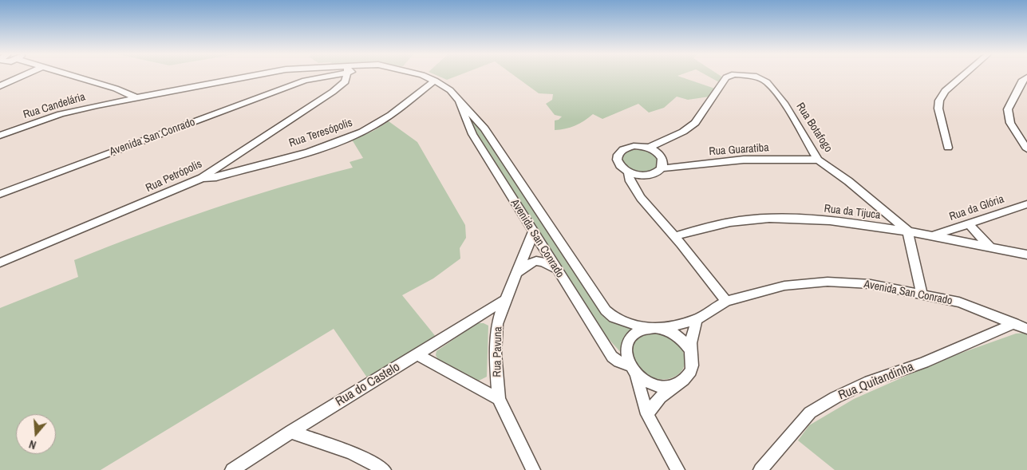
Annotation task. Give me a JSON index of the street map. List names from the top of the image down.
{
  "streets": {
    "street": [
      "Rua Candelária",
      "Rua Botafogo",
      "Rua Teresópolis",
      "Avenida San Conrado",
      "Rua Guaratiba",
      "Rua Petrópolis",
      "Rua da Glória",
      "Rua da Tijuca",
      "Rua Pavuna",
      "Rua Quitandinha",
      "Rua do Castelo"
    ]
  },
  "crossings": [
    ["Rua Botafogo", "Rua Guaratiba"],
    ["Rua Botafogo", "Rua da Tijuca"],
    ["Rua Teresópolis", "Avenida San Conrado"],
    ["Rua Teresópolis", "Rua Petrópolis"],
    ["Avenida San Conrado", "Rua Pavuna"],
    ["Avenida San Conrado", "Rua Quitandinha"],
    ["Rua da Glória", "Rua da Tijuca"],
    ["Rua Pavuna", "Rua do Castelo"]
  ],
  "north": "bottom"
}
